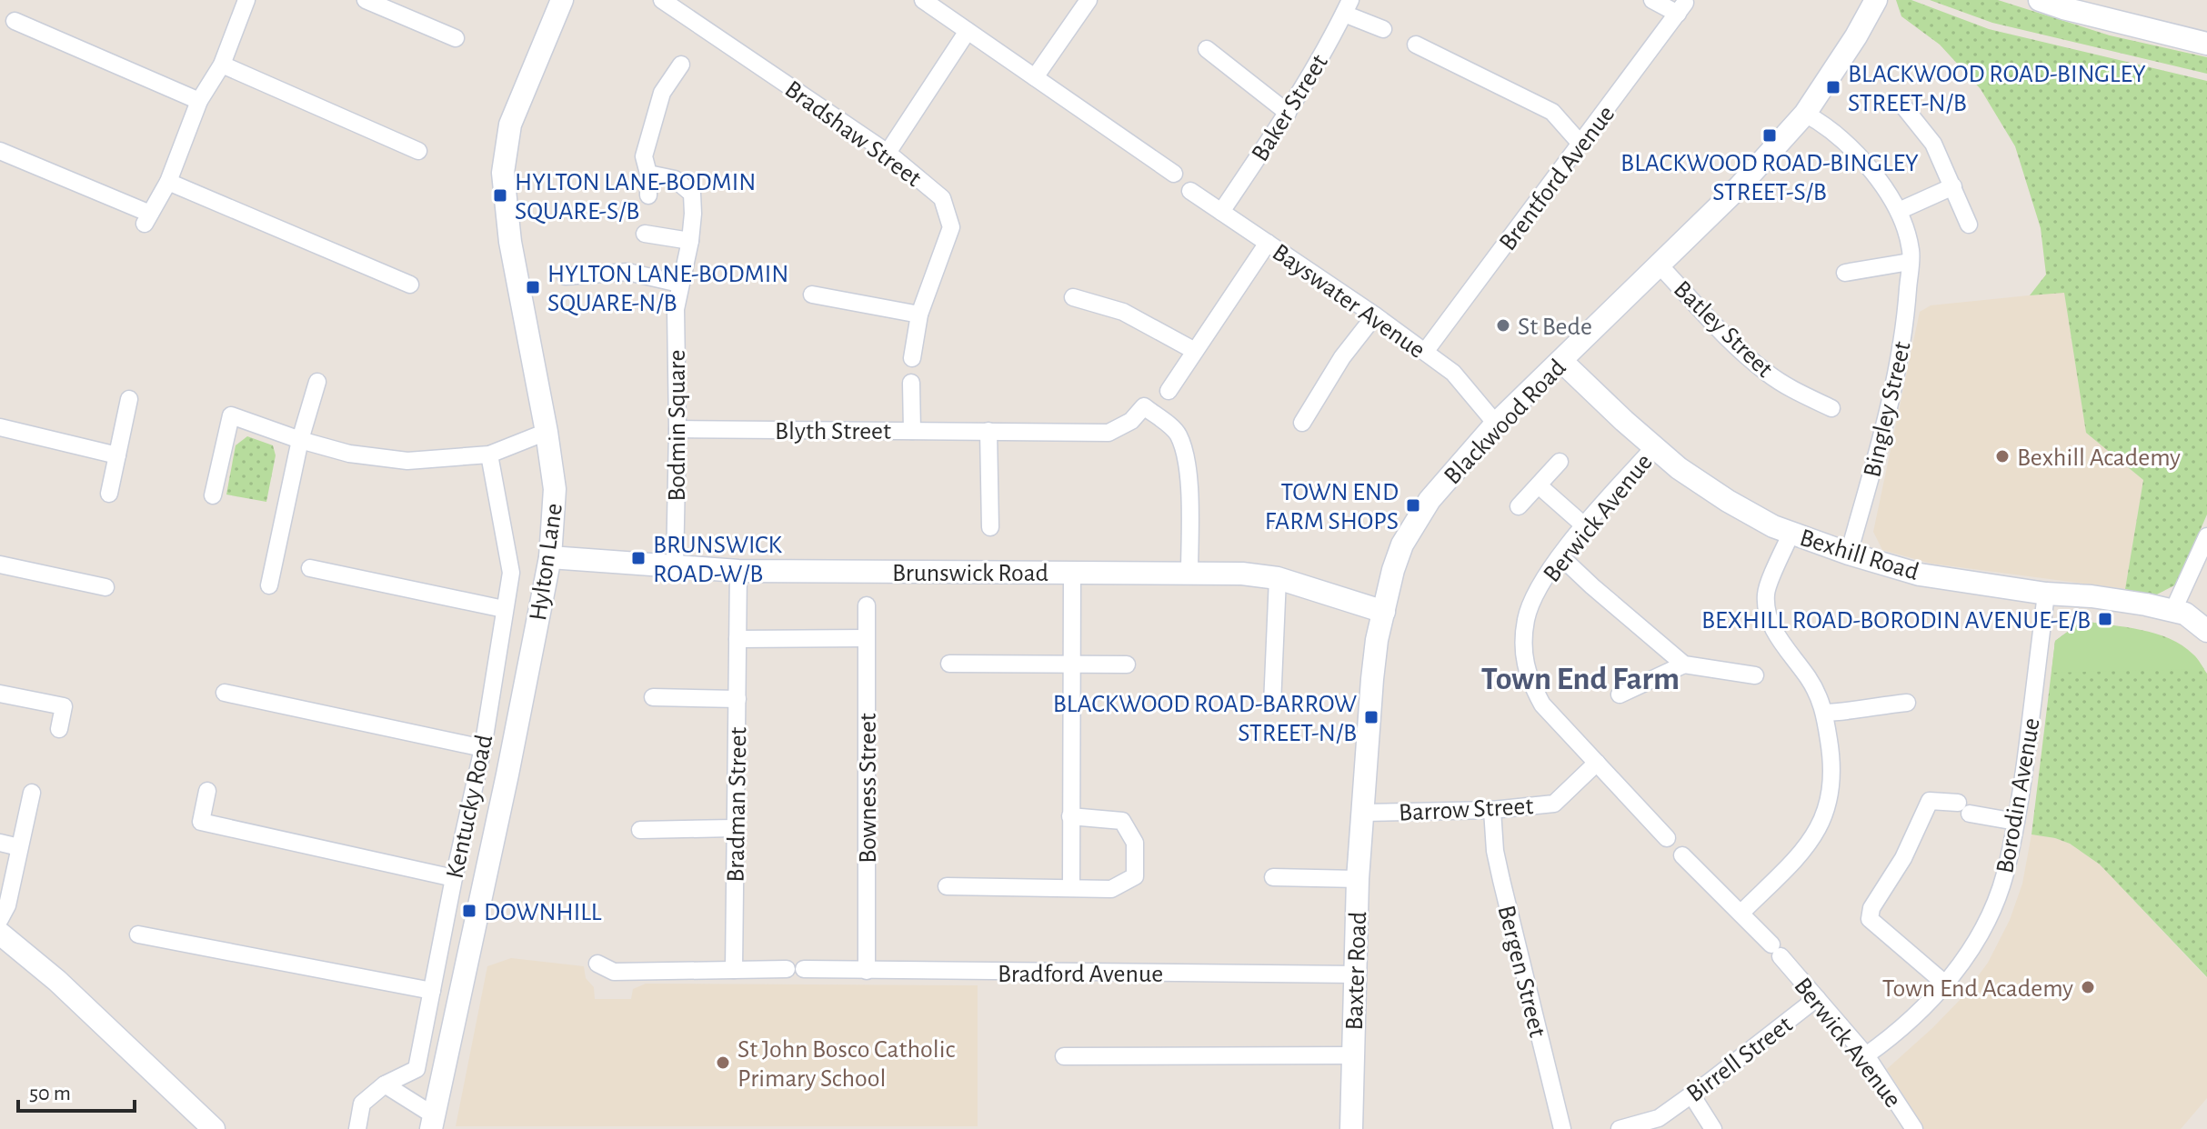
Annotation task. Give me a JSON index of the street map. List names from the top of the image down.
{
  "streets": {
    "street": [
      "Baker Street",
      "Bradshaw Street",
      "Brentford Avenue",
      "Bayswater Avenue",
      "Batley Street",
      "Bingley Street",
      "Blackwood Road",
      "Bodmin Square",
      "Blyth Street",
      "Berwick Avenue",
      "Bexhill Road",
      "Hylton Lane",
      "Brunswick Road",
      "Bowness Street",
      "Borodin Avenue",
      "Bradman Street",
      "Kentucky Road",
      "Barrow Street",
      "Baxter Road",
      "Bergen Street",
      "Bradford Avenue",
      "Birrell Street"
    ]
  },
  "crossings": [
    ["Baker Street", "Bayswater Avenue"],
    ["Brentford Avenue", "Bayswater Avenue"],
    ["Bayswater Avenue", "Blackwood Road"],
    ["Batley Street", "Blackwood Road"],
    ["Bingley Street", "Blackwood Road"],
    ["Bingley Street", "Bexhill Road"],
    ["Blackwood Road", "Bexhill Road"],
    ["Blackwood Road", "Brunswick Road"],
    ["Blackwood Road", "Barrow Street"],
    ["Blackwood Road", "Baxter Road"],
    ["Bodmin Square", "Blyth Street"],
    ["Bodmin Square", "Brunswick Road"],
    ["Blyth Street", "Brunswick Road"],
    ["Berwick Avenue", "Bexhill Road"],
    ["Berwick Avenue", "Borodin Avenue"],
    ["Berwick Avenue", "Barrow Street"],
    ["Berwick Avenue", "Birrell Street"],
    ["Bexhill Road", "Borodin Avenue"],
    ["Hylton Lane", "Brunswick Road"],
    ["Brunswick Road", "Bradman Street"],
    ["Bowness Street", "Bradford Avenue"],
    ["Barrow Street", "Baxter Road"],
    ["Barrow Street", "Bergen Street"],
    ["Baxter Road", "Bradford Avenue"]
  ],
  "districts": ["Town End Farm"],
  "places": {
    "transit": [
      "BLACKWOOD ROAD-BINGLEY STREET-N/B",
      "BLACKWOOD ROAD-BINGLEY STREET-S/B",
      "HYLTON LANE-BODMIN SQUARE-S/B",
      "HYLTON LANE-BODMIN SQUARE-N/B",
      "TOWN END FARM SHOPS",
      "BRUNSWICK ROAD-W/B",
      "BEXHILL ROAD-BORODIN AVENUE-E/B",
      "BLACKWOOD ROAD-BARROW STREET-N/B",
      "DOWNHILL"
    ],
    "other": [
      "St Bede",
      "Bexhill Academy",
      "Town End Academy",
      "St John Bosco Catholic Primary School"
    ]
  },
  "scale_bar": "50 m"
}
